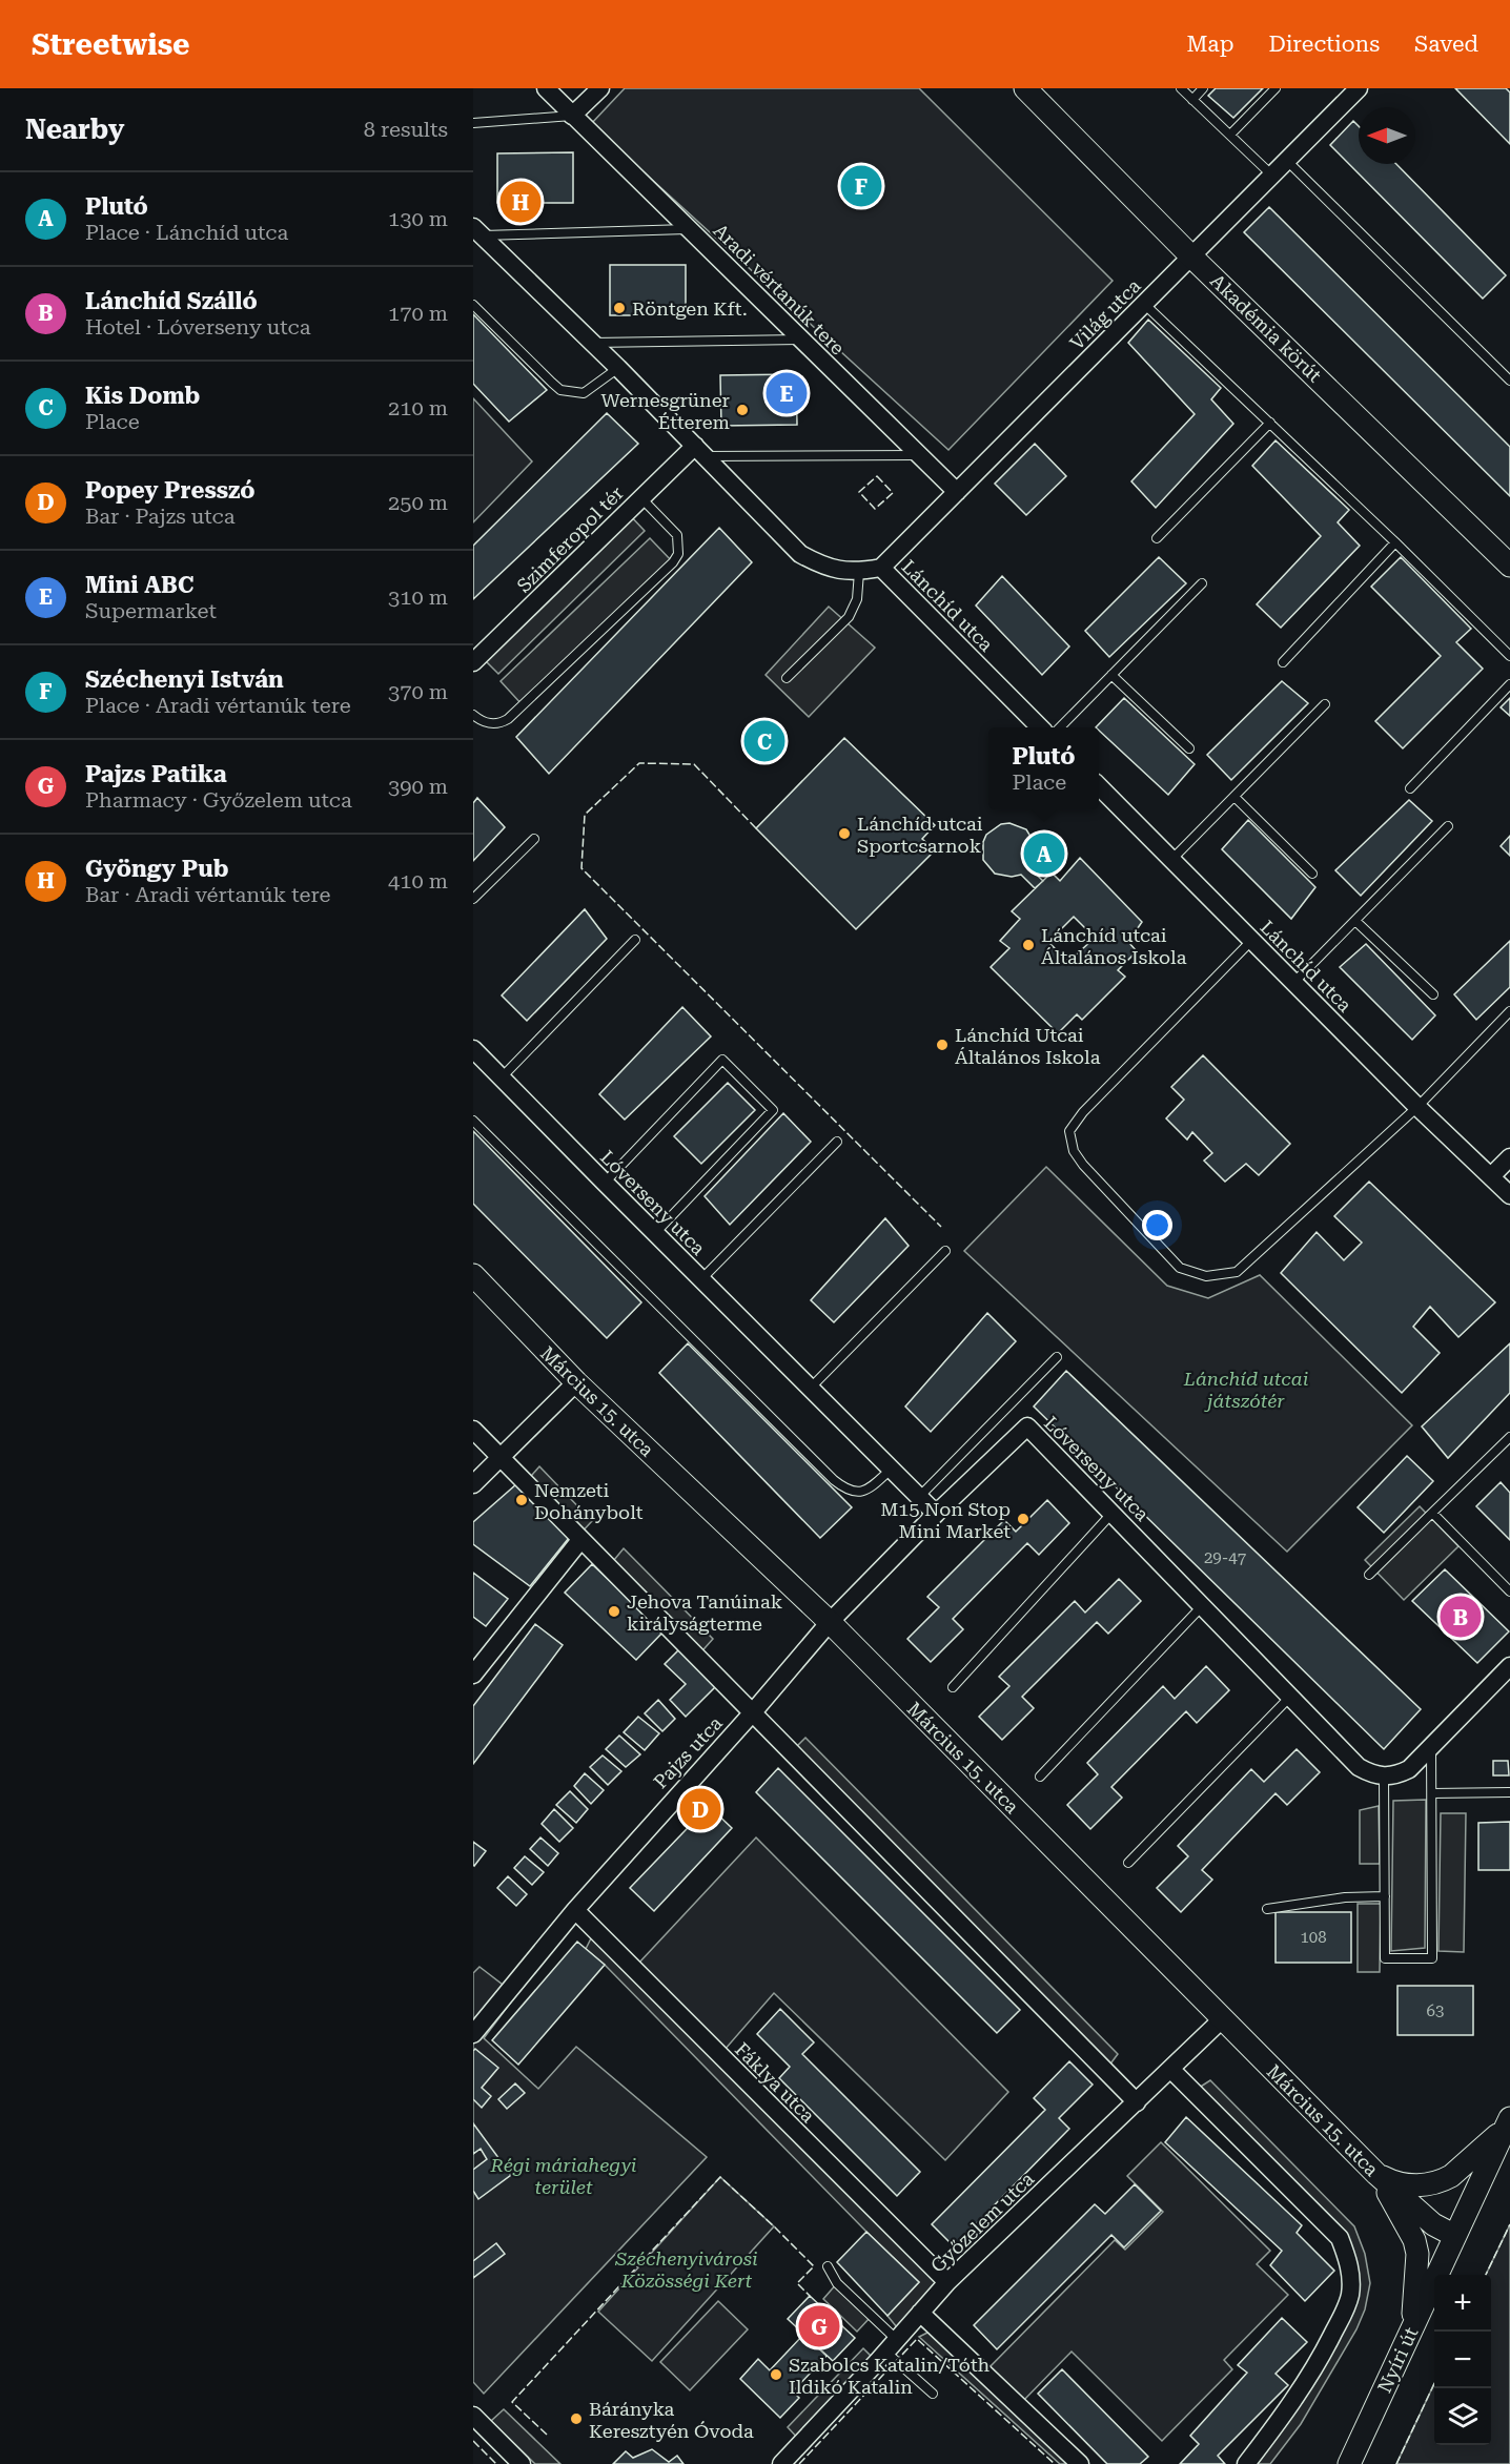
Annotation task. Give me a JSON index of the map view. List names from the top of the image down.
{
  "streets": {
    "street": [
      "Aradi vértanúk tere",
      "Világ utca",
      "Akadémia körút",
      "Szimferopol tér",
      "Lánchíd utca",
      "Lóverseny utca",
      "Március 15. utca",
      "Pajzs utca",
      "Fáklya utca",
      "Győzelem utca",
      "Nyíri út"
    ]
  },
  "crossings": [
    ["Aradi vértanúk tere", "Világ utca"],
    ["Világ utca", "Akadémia körút"],
    ["Világ utca", "Lánchíd utca"],
    ["Szimferopol tér", "Lánchíd utca"],
    ["Lóverseny utca", "Pajzs utca"],
    ["Március 15. utca", "Pajzs utca"],
    ["Március 15. utca", "Győzelem utca"],
    ["Március 15. utca", "Nyíri út"],
    ["Pajzs utca", "Fáklya utca"],
    ["Fáklya utca", "Győzelem utca"]
  ],
  "parks": ["Lánchíd utcai játszótér", "Régi máriahegyi terület", "Széchenyivárosi Közösségi Kert"],
  "places": [
    "Röntgen Kft.",
    "Wernesgrüner Étterem",
    "Lánchíd utcai Sportcsarnok",
    "Lánchíd utcai Általános Iskola",
    "Lánchíd Utcai Általános Iskola",
    "Nemzeti Dohánybolt",
    "M15 Non Stop Mini Market",
    "Jehova Tanúinak királyságterme",
    "Szabolcs Katalin/Tóth Ildikó Katalin",
    "Bárányka Keresztyén Óvoda"
  ],
  "house_numbers": ["29-47", "108", "63"],
  "north": "left",
  "page": {
    "header": "Streetwise",
    "nav": ["Map", "Directions", "Saved"],
    "heading": ["Nearby", "8 results"],
    "pins": [
      "F",
      "H",
      "E",
      "C",
      "A",
      "B",
      "D",
      "G"
    ],
    "list": [
      {
        "mark": "A",
        "name": "Plutó",
        "note": "Place · Lánchíd utca",
        "value": "130 m"
      },
      {
        "mark": "B",
        "name": "Lánchíd Szálló",
        "note": "Hotel · Lóverseny utca",
        "value": "170 m"
      },
      {
        "mark": "C",
        "name": "Kis Domb",
        "note": "Place",
        "value": "210 m"
      },
      {
        "mark": "D",
        "name": "Popey Presszó",
        "note": "Bar · Pajzs utca",
        "value": "250 m"
      },
      {
        "mark": "E",
        "name": "Mini ABC",
        "note": "Supermarket",
        "value": "310 m"
      },
      {
        "mark": "F",
        "name": "Széchenyi István",
        "note": "Place · Aradi vértanúk tere",
        "value": "370 m"
      },
      {
        "mark": "G",
        "name": "Pajzs Patika",
        "note": "Pharmacy · Győzelem utca",
        "value": "390 m"
      },
      {
        "mark": "H",
        "name": "Gyöngy Pub",
        "note": "Bar · Aradi vértanúk tere",
        "value": "410 m"
      }
    ],
    "popup": ["Plutó", "Place"],
    "map_buttons": ["+", "−"]
  }
}
